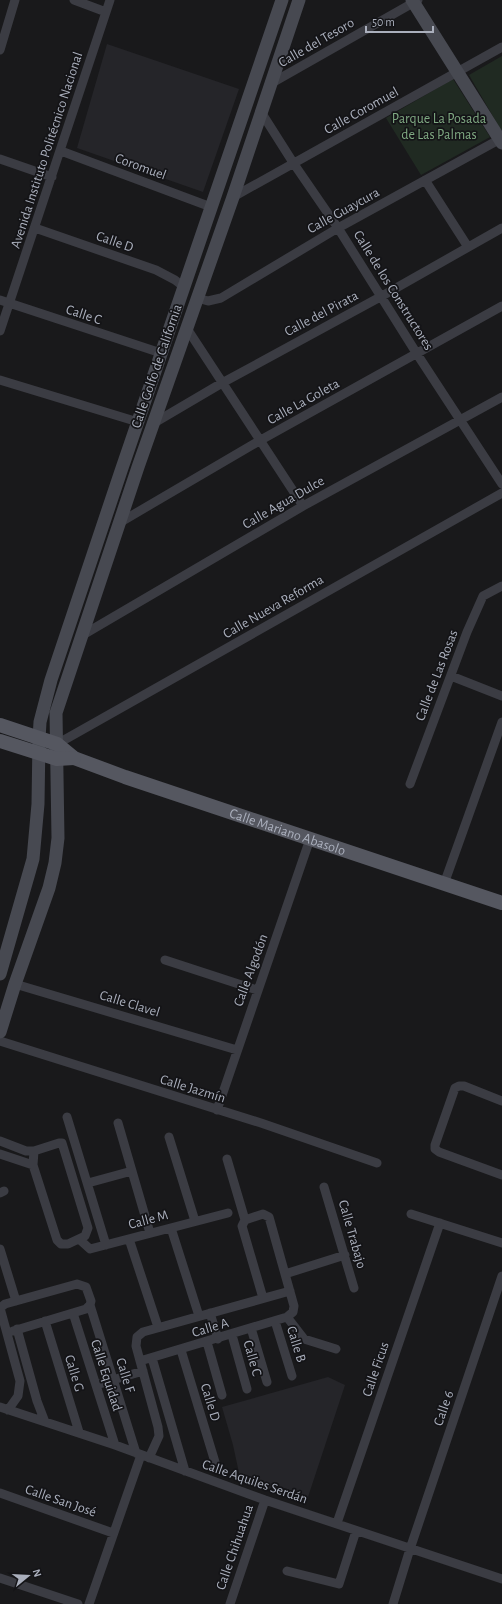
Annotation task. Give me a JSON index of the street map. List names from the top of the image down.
{
  "streets": {
    "main road": ["Calle Mariano Abasolo"],
    "street": [
      "Calle del Tesoro",
      "Calle Coromuel",
      "Avenida Instituto Politécnico Nacional",
      "Coromuel",
      "Calle Guaycura",
      "Calle D",
      "Calle de los Constructores",
      "Calle del Pirata",
      "Calle C",
      "Calle Golfo de California",
      "Calle La Goleta",
      "Calle Agua Dulce",
      "Calle Nueva Reforma",
      "Calle de Las Rosas",
      "Calle Algodón",
      "Calle Clavel",
      "Calle Jazmín",
      "Calle M",
      "Calle Trabajo",
      "Calle A",
      "Calle B",
      "Calle Ficus",
      "Calle G",
      "Calle Equidad",
      "Calle F",
      "Calle 6",
      "Calle Aquiles Serdán",
      "Calle San José",
      "Calle Chihuahua"
    ]
  },
  "crossings": [
    ["Calle del Tesoro", "Calle Golfo de California"],
    ["Calle Coromuel", "Calle de los Constructores"],
    ["Calle Coromuel", "Calle Golfo de California"],
    ["Avenida Instituto Politécnico Nacional", "Coromuel"],
    ["Avenida Instituto Politécnico Nacional", "Calle D"],
    ["Avenida Instituto Politécnico Nacional", "Calle C"],
    ["Coromuel", "Calle Golfo de California"],
    ["Calle Guaycura", "Calle de los Constructores"],
    ["Calle Guaycura", "Calle Golfo de California"],
    ["Calle D", "Calle Golfo de California"],
    ["Calle D", "Calle A"],
    ["Calle de los Constructores", "Calle del Pirata"],
    ["Calle de los Constructores", "Calle Golfo de California"],
    ["Calle de los Constructores", "Calle La Goleta"],
    ["Calle de los Constructores", "Calle Agua Dulce"],
    ["Calle del Pirata", "Calle Golfo de California"],
    ["Calle C", "Calle Golfo de California"],
    ["Calle C", "Calle A"],
    ["Calle Golfo de California", "Calle La Goleta"],
    ["Calle Golfo de California", "Calle Agua Dulce"],
    ["Calle Golfo de California", "Calle Nueva Reforma"],
    ["Calle Golfo de California", "Calle Clavel"],
    ["Calle Mariano Abasolo", "Calle Algodón"],
    ["Calle Algodón", "Calle Clavel"],
    ["Calle Algodón", "Calle Jazmín"],
    ["Calle A", "Calle B"],
    ["Calle Ficus", "Calle Aquiles Serdán"],
    ["Calle G", "Calle Aquiles Serdán"],
    ["Calle Equidad", "Calle Aquiles Serdán"],
    ["Calle F", "Calle Aquiles Serdán"],
    ["Calle 6", "Calle Aquiles Serdán"],
    ["Calle Aquiles Serdán", "Calle Chihuahua"]
  ],
  "parks": ["Parque La Posada de Las Palmas"],
  "scale_bar": "50 m",
  "north": "right"
}
